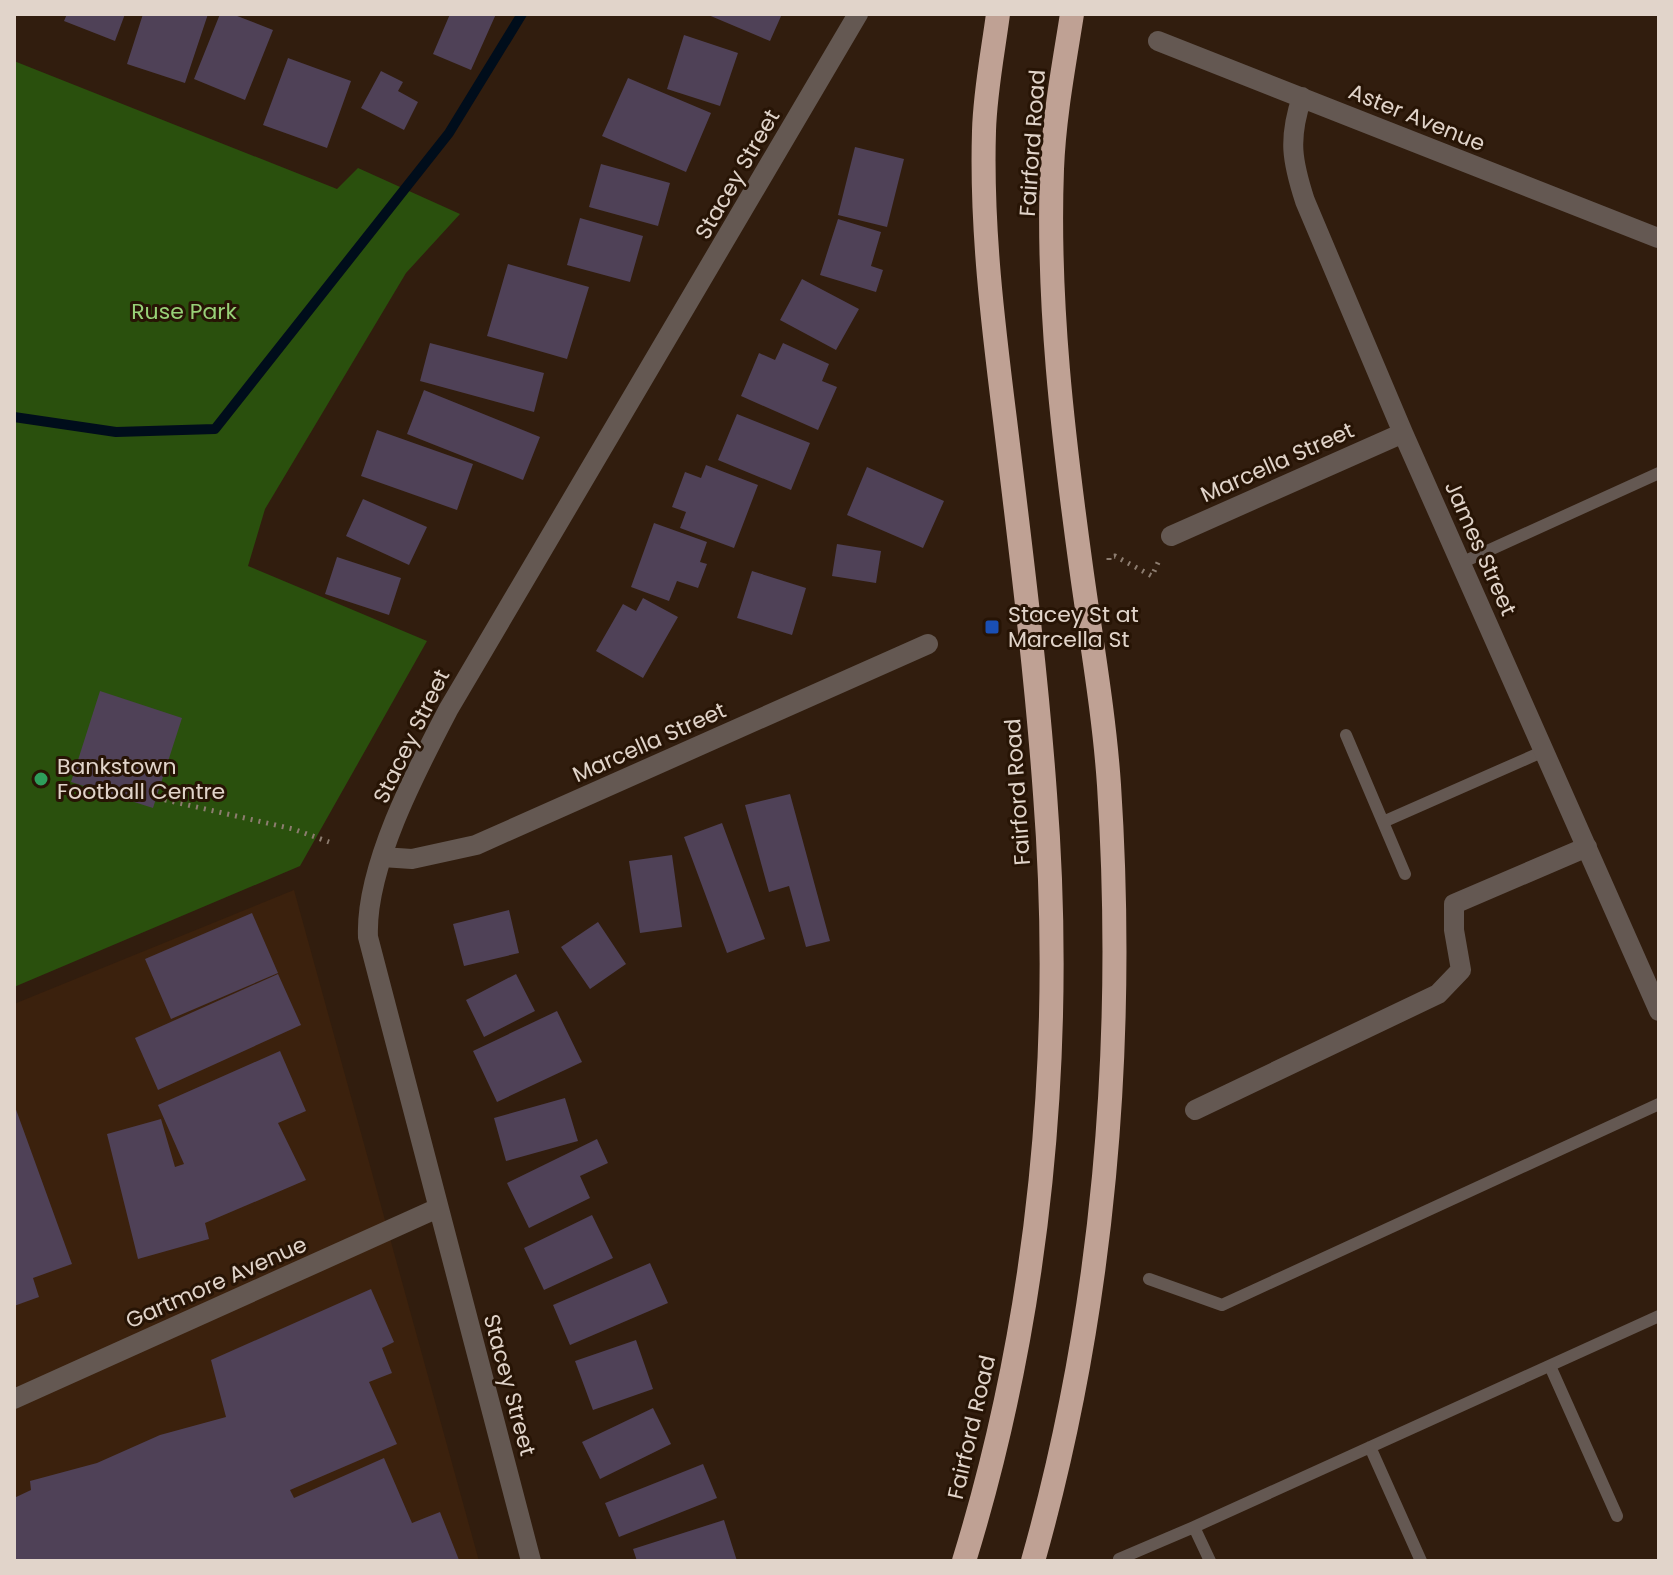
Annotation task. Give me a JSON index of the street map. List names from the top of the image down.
{
  "streets": {
    "highway": ["Fairford Road"],
    "street": [
      "Aster Avenue",
      "Stacey Street",
      "Marcella Street",
      "James Street",
      "Gartmore Avenue"
    ]
  },
  "crossings": [
    ["Aster Avenue", "James Street"],
    ["Stacey Street", "Marcella Street"],
    ["Stacey Street", "Gartmore Avenue"],
    ["Marcella Street", "James Street"]
  ],
  "parks": ["Ruse Park"],
  "places": {
    "transit": ["Stacey St at Marcella St"],
    "other": ["Bankstown Football Centre"]
  }
}
